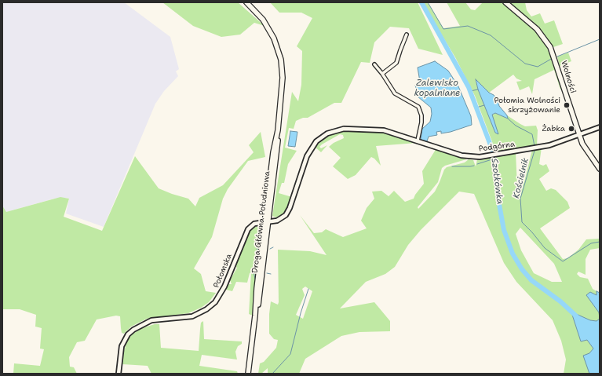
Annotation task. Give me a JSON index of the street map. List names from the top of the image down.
{
  "streets": {
    "main road": ["Wolności", "Droga Główna Południowa"],
    "street": ["Podgórna", "Połomska"]
  },
  "crossings": [
    ["Wolności", "Podgórna"],
    ["Podgórna", "Połomska"],
    ["Droga Główna Południowa", "Połomska"]
  ],
  "water": ["Zalewisko kopalniane", "Kościelnik", "Szotkówka"],
  "places": ["Połomia Wolności skrzyżowanie", "Żabka"]
}
